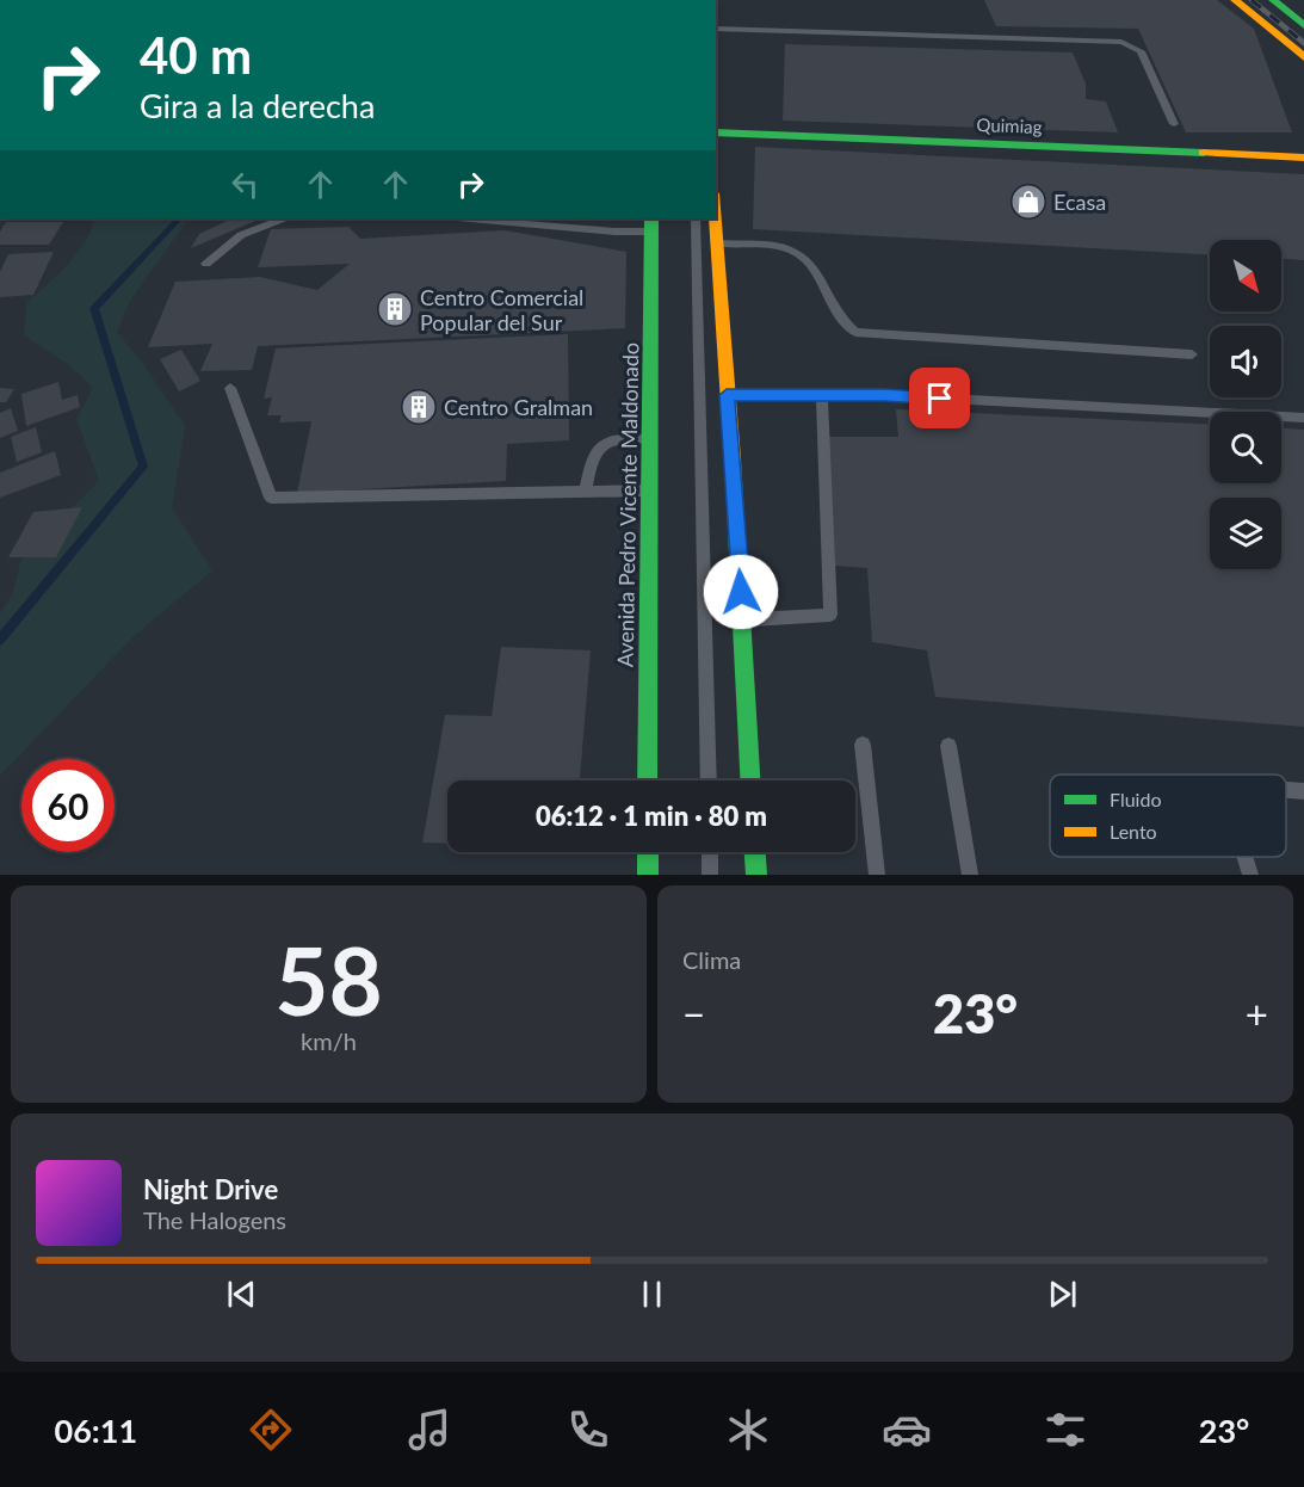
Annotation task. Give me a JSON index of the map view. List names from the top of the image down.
{
  "streets": {
    "main road": ["Quimiag", "Avenida Pedro Vicente Maldonado"]
  },
  "places": {
    "shop": ["Ecasa"],
    "building": ["Centro Comercial Popular del Sur", "Centro Gralman"]
  },
  "legend": ["Fluido", "Lento"],
  "north": "bottom right",
  "page": {
    "turn": ["40 m", "Gira a la derecha"],
    "limit": "60",
    "trip": "06:12 · 1 min · 80 m",
    "tile": [
      ["58", "km/h"],
      "Clima"
    ],
    "heat": ["−", "23°", "+"],
    "song": ["Night Drive", "The Halogens"],
    "tabs": ["06:11", "23°"]
  }
}
